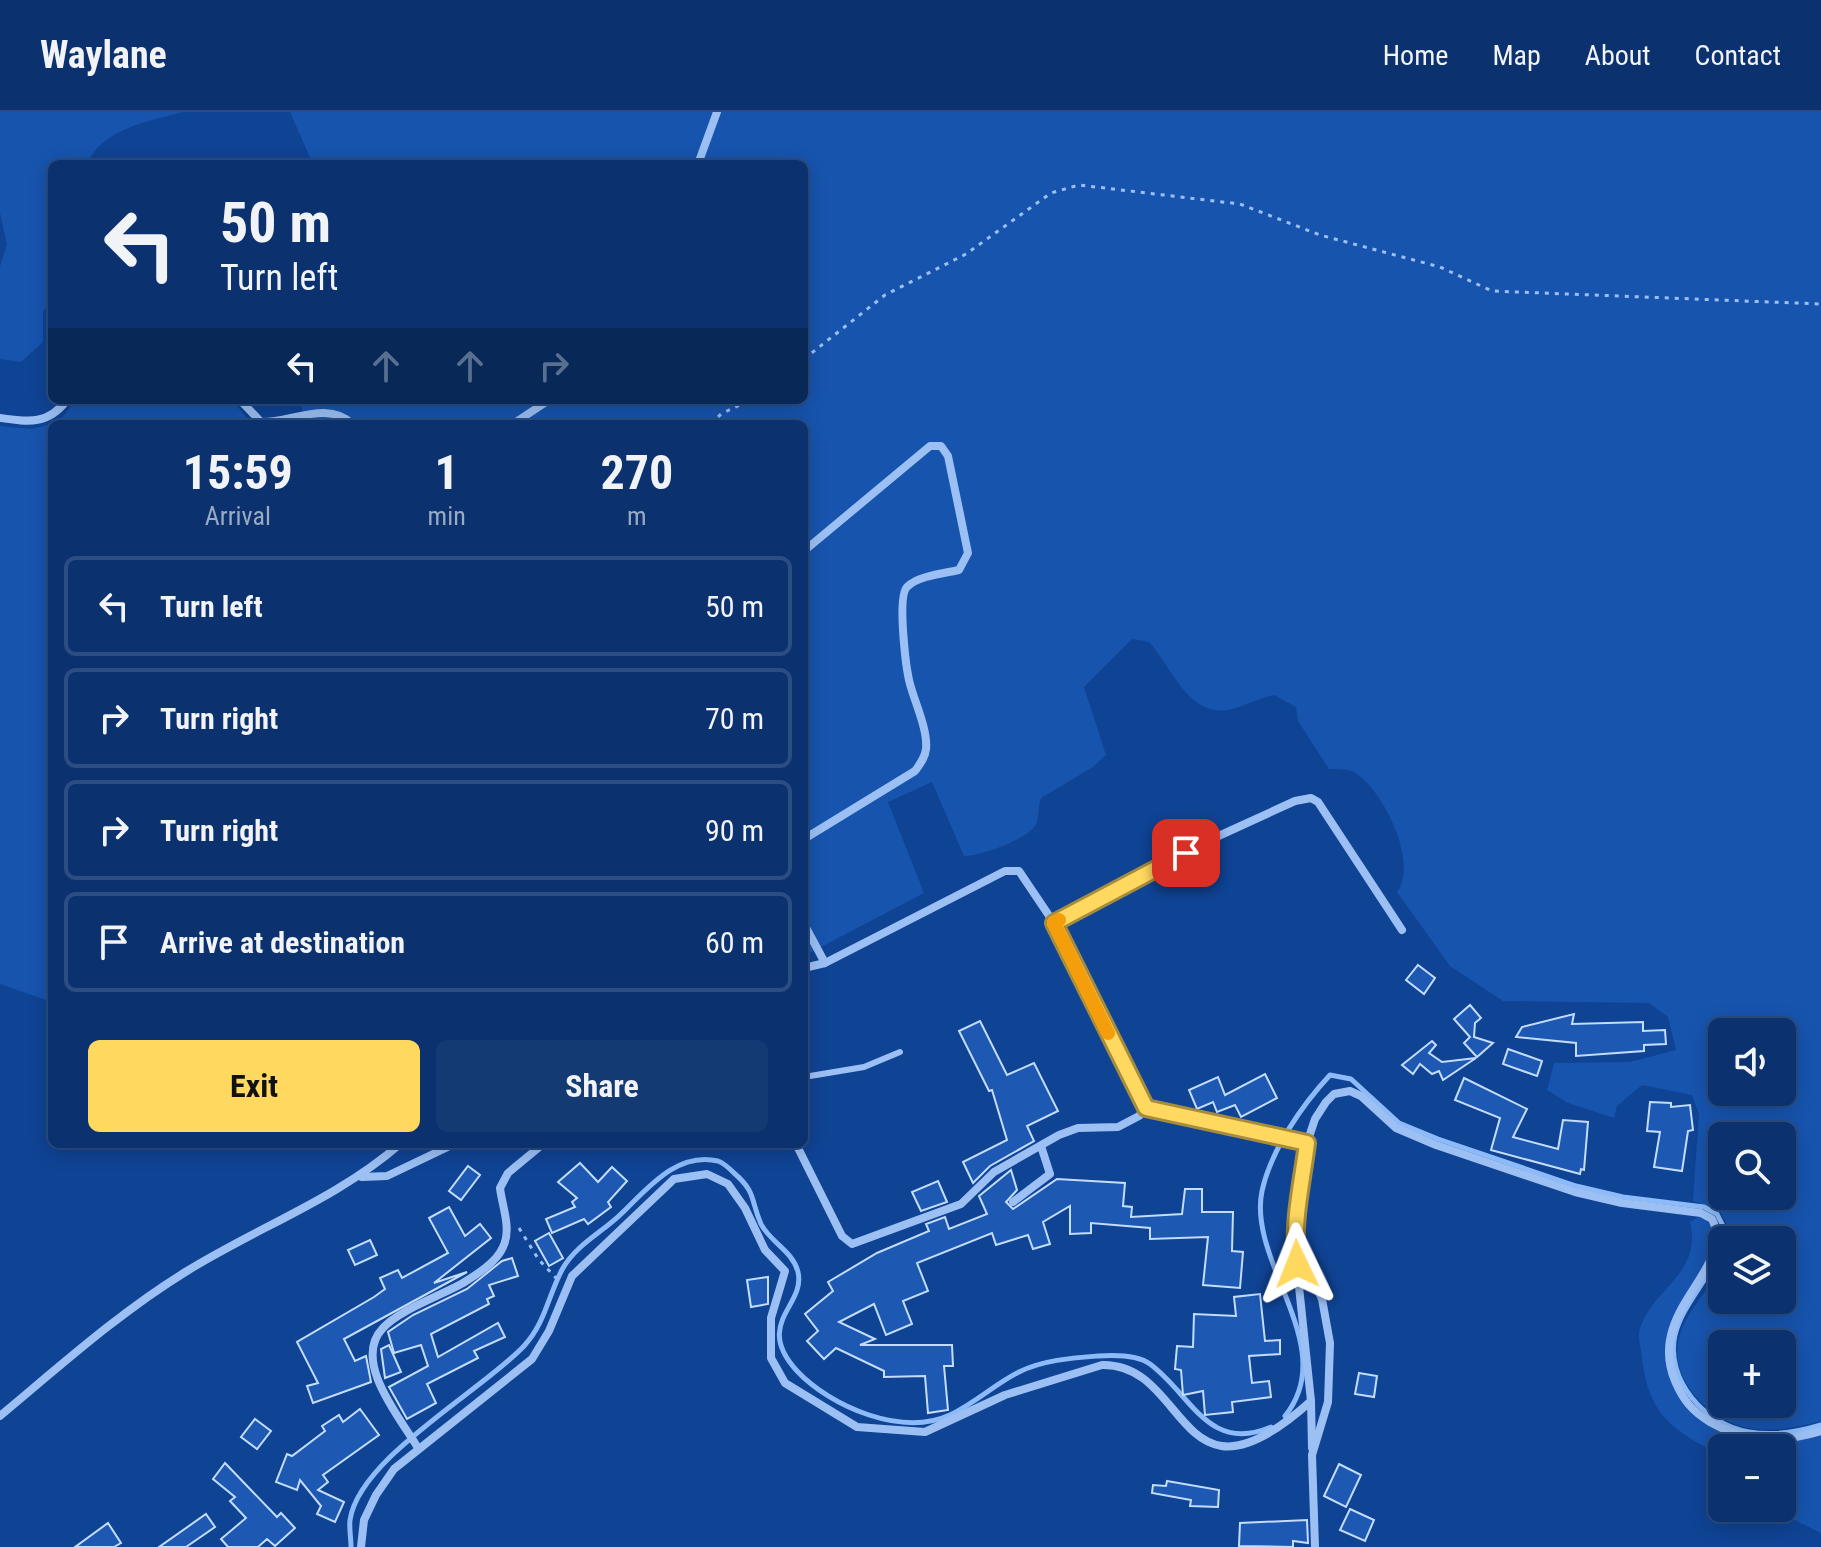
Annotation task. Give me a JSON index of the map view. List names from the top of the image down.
{
  "page": {
    "header": "Waylane",
    "nav": [
      "Home",
      "Map",
      "About",
      "Contact"
    ],
    "turn": ["50 m", "Turn left"],
    "eta": [
      "15:59",
      "Arrival",
      "1",
      "min",
      "270",
      "m"
    ],
    "list": [
      {
        "name": "Turn left",
        "value": "50 m"
      },
      {
        "name": "Turn right",
        "value": "70 m"
      },
      {
        "name": "Turn right",
        "value": "90 m"
      },
      {
        "name": "Arrive at destination",
        "value": "60 m"
      }
    ],
    "map_buttons": ["+", "−"],
    "buttons": ["Exit", "Share"]
  }
}
